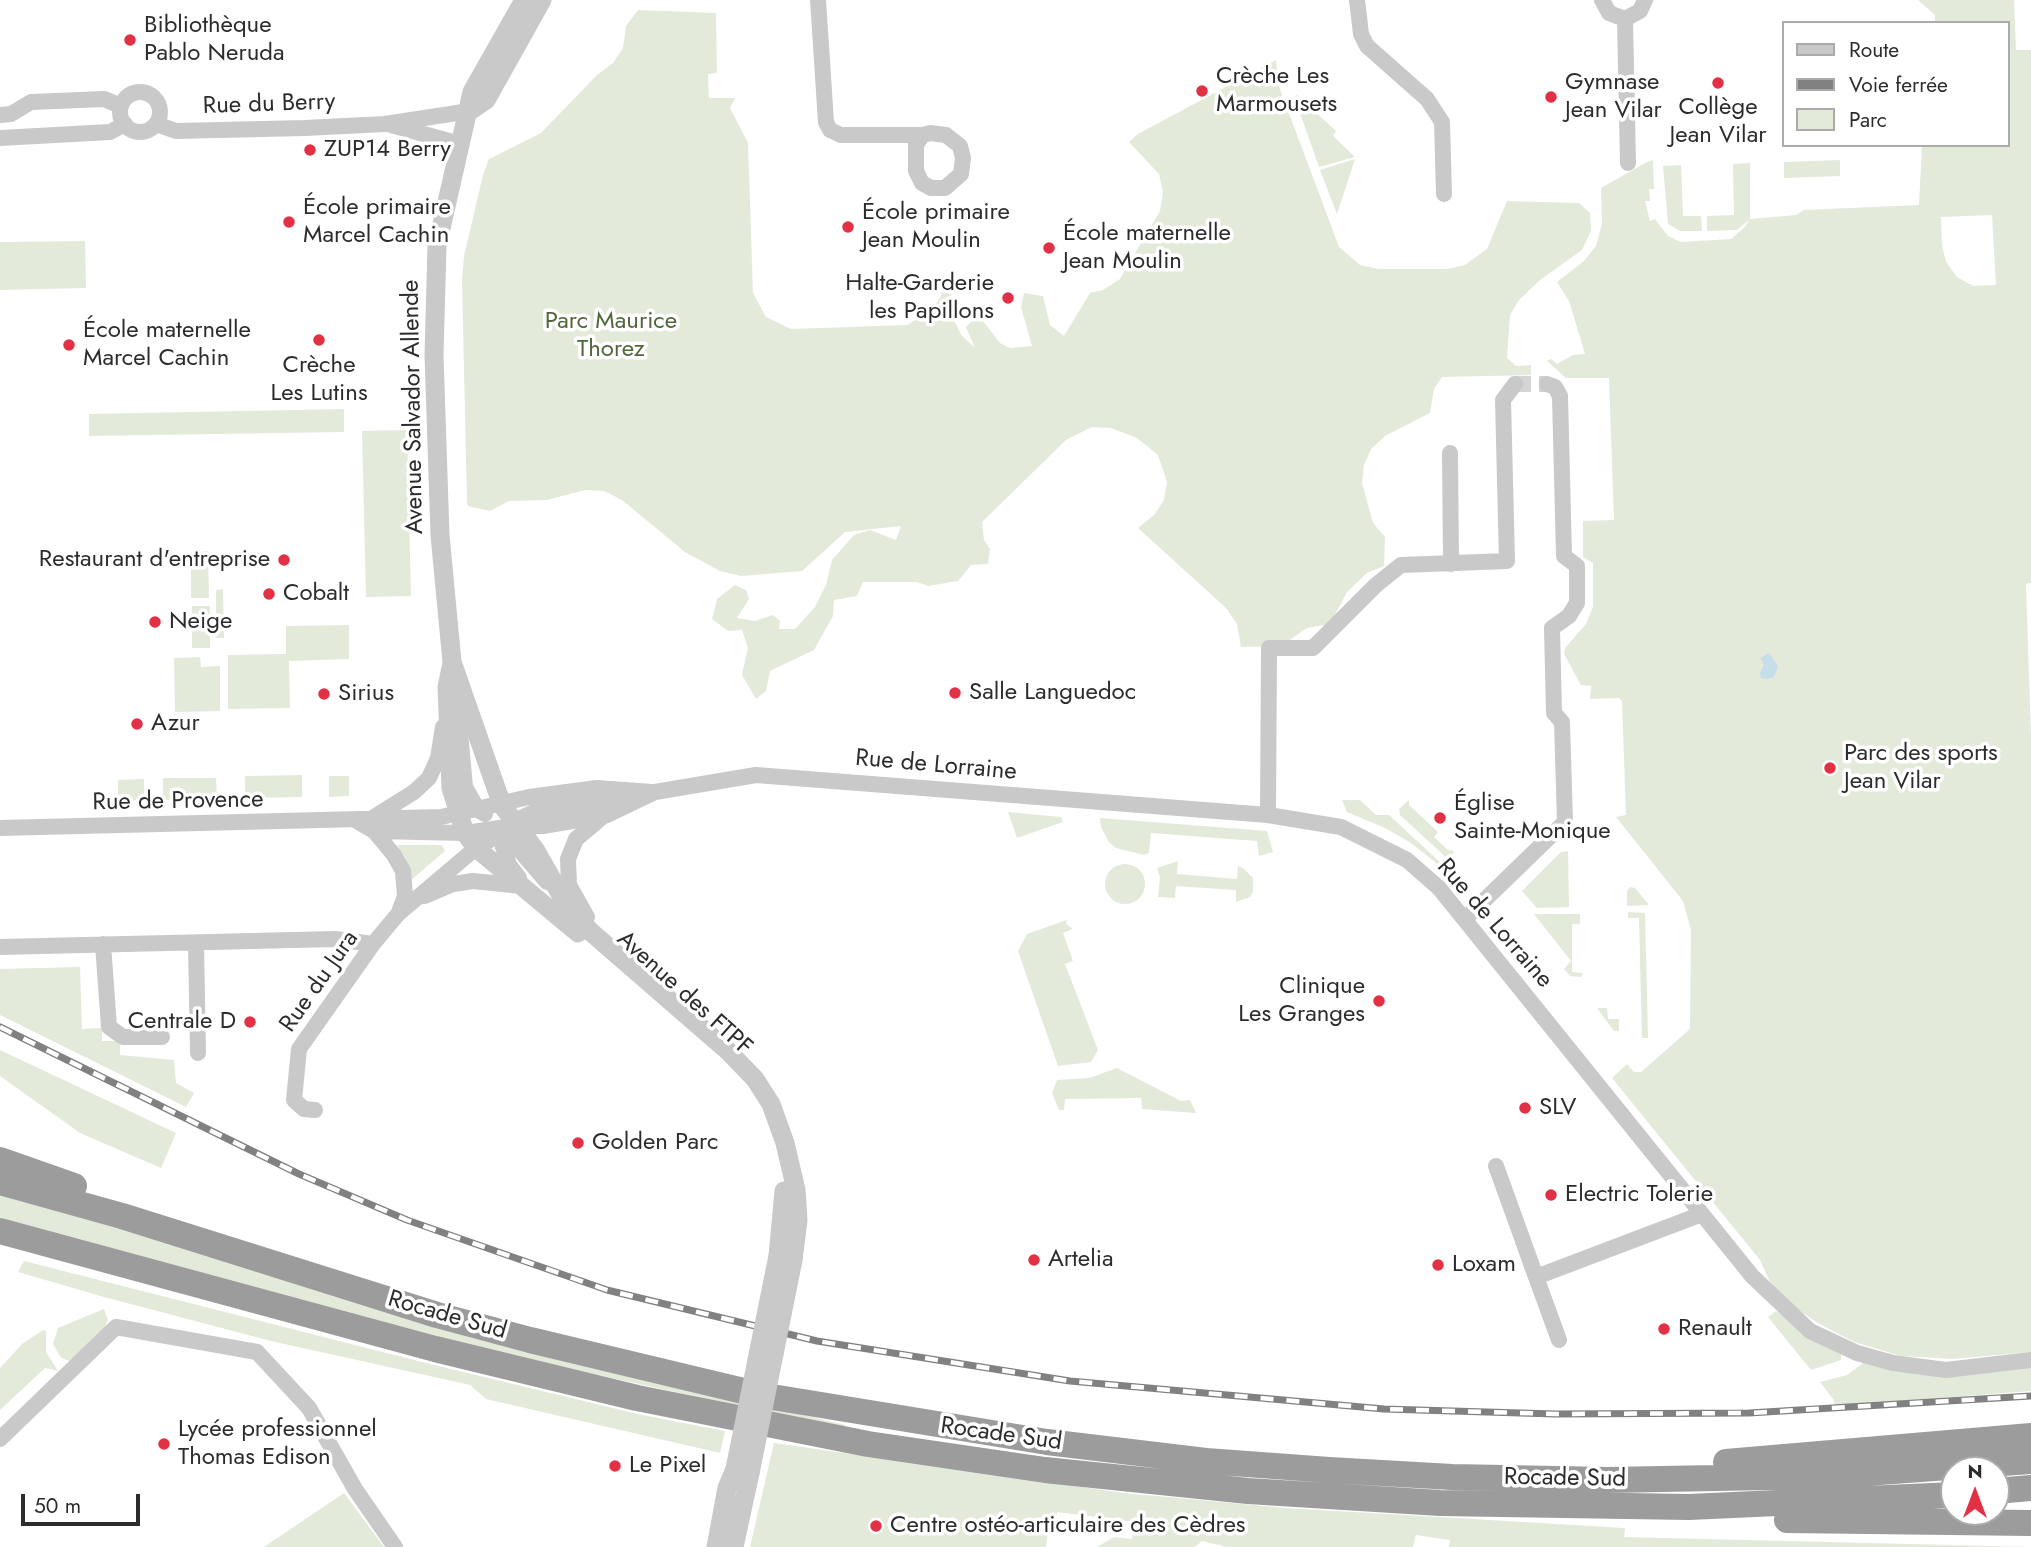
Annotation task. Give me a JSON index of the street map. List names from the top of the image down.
{
  "streets": {
    "highway": ["Rocade Sud"],
    "street": [
      "Rue du Berry",
      "Avenue Salvador Allende",
      "Rue de Lorraine",
      "Rue de Provence",
      "Rue du Jura",
      "Avenue des FTPF"
    ]
  },
  "crossings": [
    ["Rue du Berry", "Avenue Salvador Allende"],
    ["Avenue Salvador Allende", "Rue de Lorraine"],
    ["Avenue Salvador Allende", "Rue de Provence"],
    ["Avenue Salvador Allende", "Rue du Jura"],
    ["Avenue Salvador Allende", "Avenue des FTPF"],
    ["Rue de Lorraine", "Rue du Jura"],
    ["Rue de Lorraine", "Avenue des FTPF"],
    ["Rue du Jura", "Avenue des FTPF"]
  ],
  "parks": ["Parc Maurice Thorez"],
  "places": [
    "Bibliothèque Pablo Neruda",
    "Collège Jean Vilar",
    "Crèche Les Marmousets",
    "Gymnase Jean Vilar",
    "ZUP14 Berry",
    "École primaire Marcel Cachin",
    "École primaire Jean Moulin",
    "École maternelle Jean Moulin",
    "Halte-Garderie les Papillons",
    "Crèche Les Lutins",
    "École maternelle Marcel Cachin",
    "Restaurant d'entreprise",
    "Cobalt",
    "Neige",
    "Salle Languedoc",
    "Sirius",
    "Azur",
    "Parc des sports Jean Vilar",
    "Église Sainte-Monique",
    "Clinique Les Granges",
    "Centrale D",
    "SLV",
    "Golden Parc",
    "Electric Tolerie",
    "Artelia",
    "Loxam",
    "Renault",
    "Lycée professionnel Thomas Edison",
    "Le Pixel",
    "Centre ostéo-articulaire des Cèdres"
  ],
  "legend": ["Route", "Voie ferrée", "Parc"],
  "scale_bar": "50 m",
  "north": "top"
}
